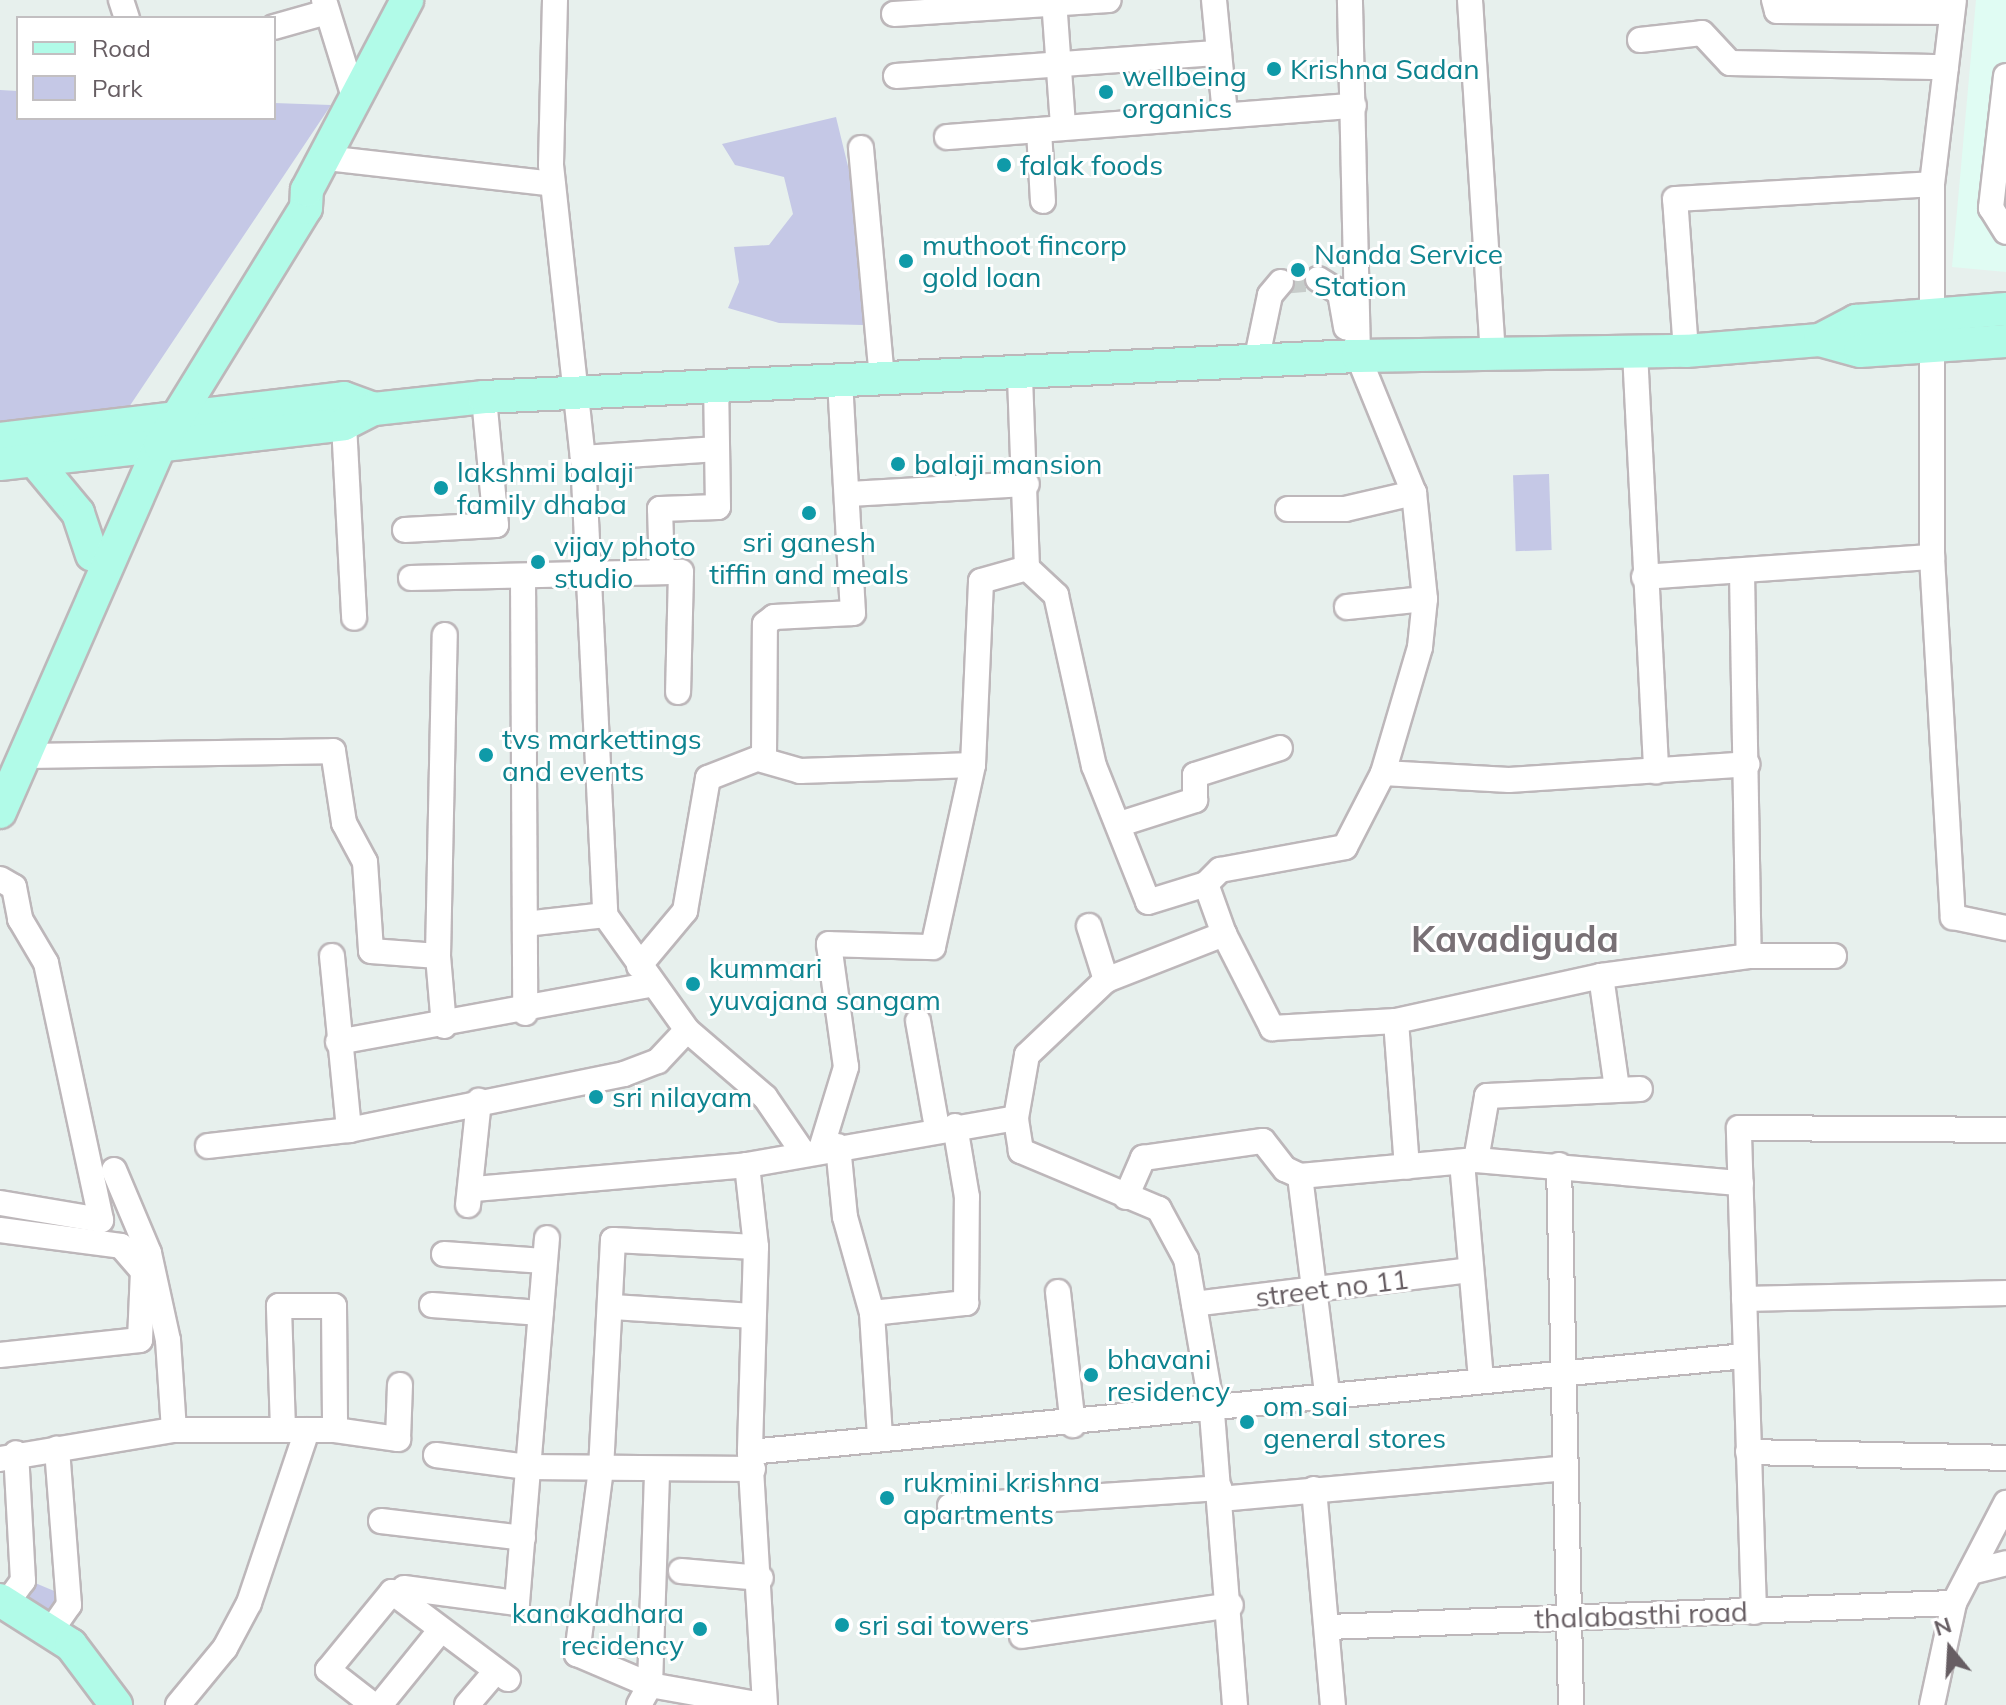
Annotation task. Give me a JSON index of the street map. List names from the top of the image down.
{
  "streets": {
    "street": ["street no 11", "thalabasthi road"]
  },
  "districts": ["Kavadiguda"],
  "places": [
    "Krishna Sadan",
    "wellbeing organics",
    "falak foods",
    "muthoot fincorp gold loan",
    "Nanda Service Station",
    "balaji mansion",
    "lakshmi balaji family dhaba",
    "sri ganesh tiffin and meals",
    "vijay photo studio",
    "tvs markettings and events",
    "kummari yuvajana sangam",
    "sri nilayam",
    "bhavani residency",
    "om sai general stores",
    "rukmini krishna apartments",
    "sri sai towers",
    "kanakadhara recidency"
  ],
  "legend": ["Road", "Park"],
  "north": "top"
}
